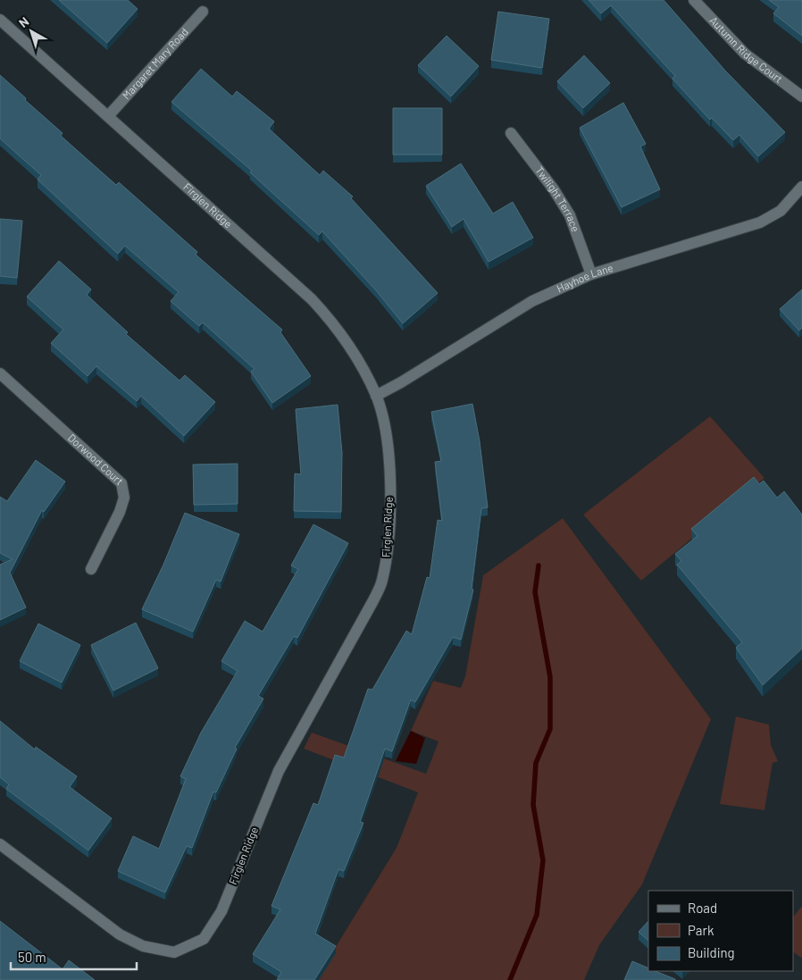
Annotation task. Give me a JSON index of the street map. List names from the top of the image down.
{
  "streets": {
    "street": [
      "Autumn Ridge Court",
      "Margaret Mary Road",
      "Twilight Terrace",
      "Firglen Ridge",
      "Hayhoe Lane",
      "Dorwood Court"
    ]
  },
  "crossings": [
    ["Margaret Mary Road", "Firglen Ridge"],
    ["Twilight Terrace", "Hayhoe Lane"],
    ["Firglen Ridge", "Hayhoe Lane"]
  ],
  "legend": ["Road", "Park", "Building"],
  "scale_bar": "50 m",
  "north": "top left"
}
